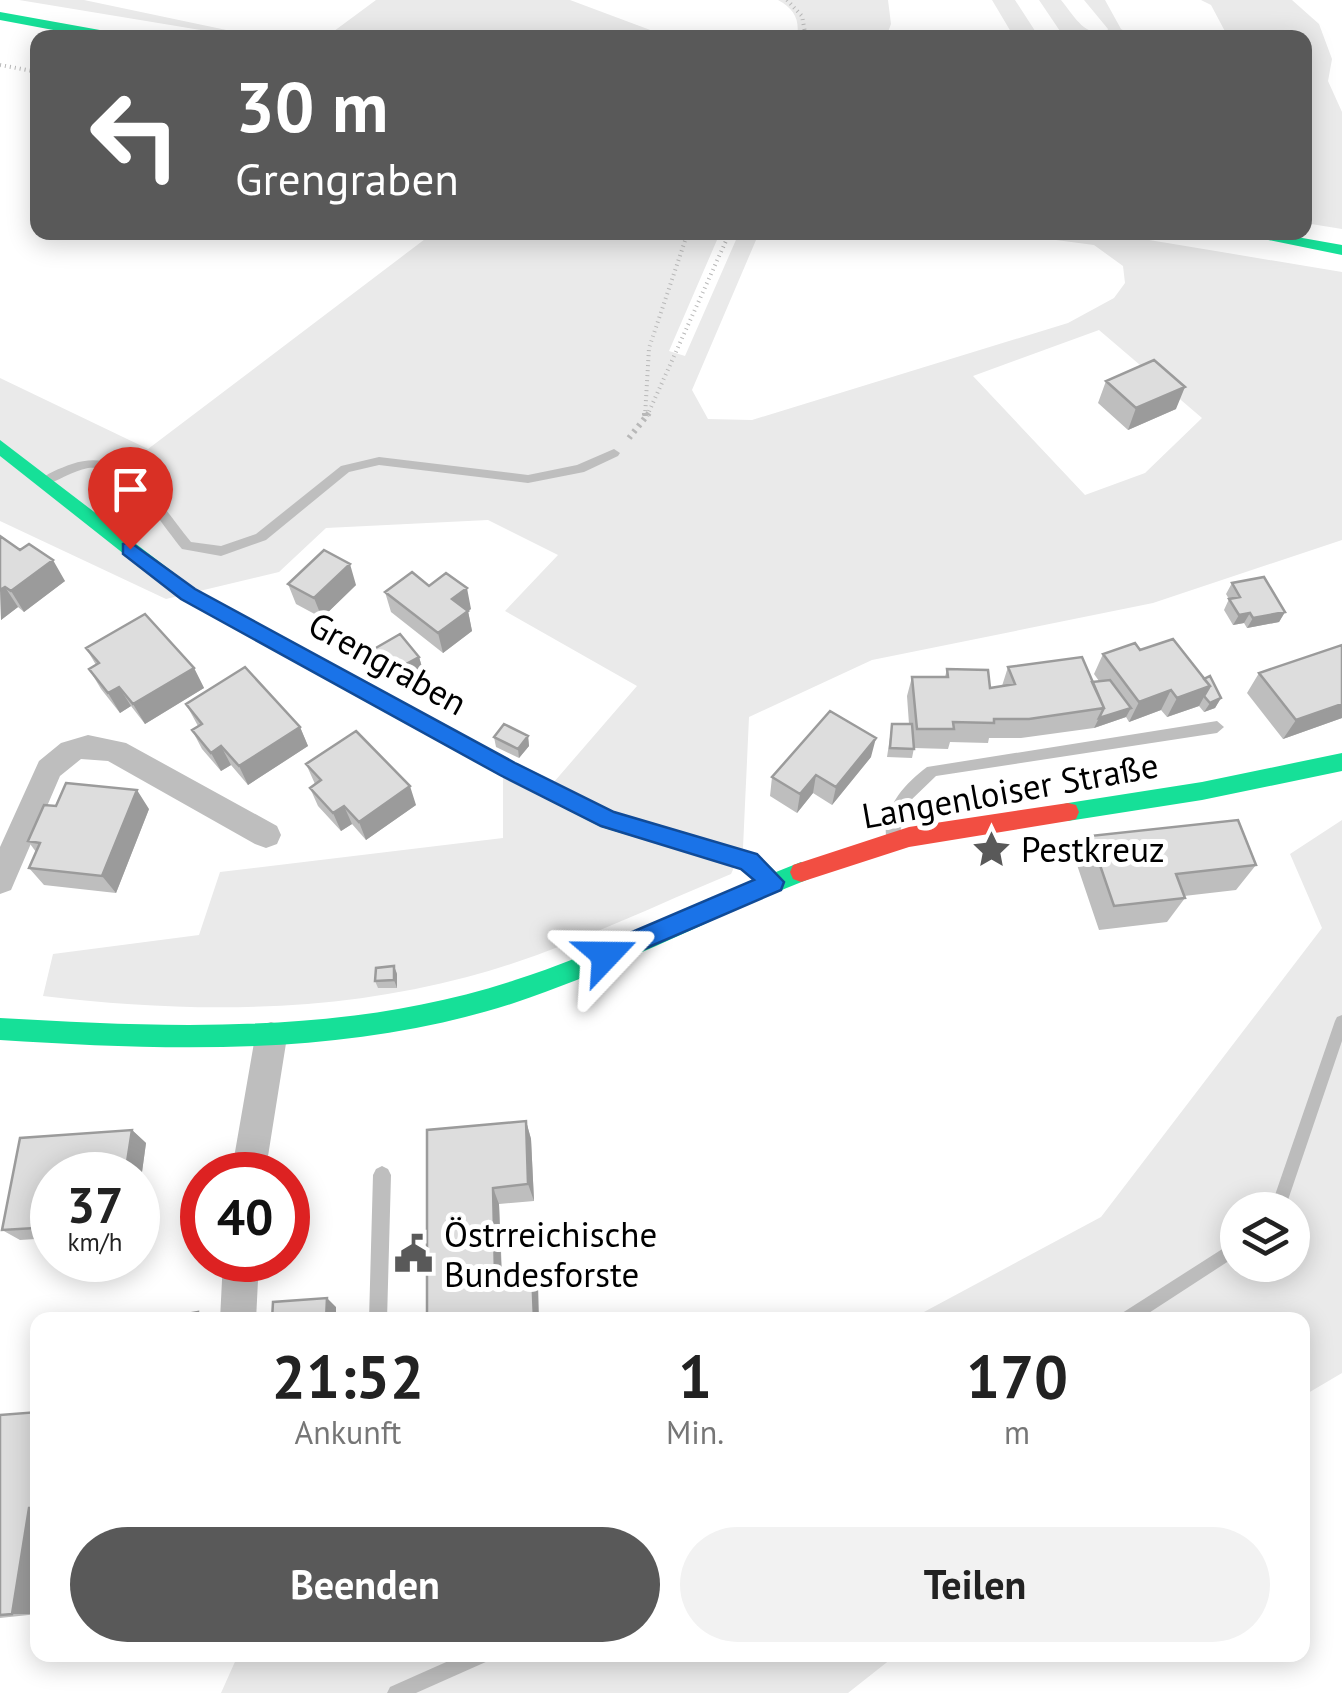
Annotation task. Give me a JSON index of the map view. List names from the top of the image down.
{
  "streets": {
    "street": ["Grengraben", "Langenloiser Straße"]
  },
  "crossings": [
    ["Grengraben", "Langenloiser Straße"]
  ],
  "places": {
    "place": ["Pestkreuz"],
    "public building": ["Östrreichische Bundesforste"]
  },
  "page": {
    "turn": ["30 m", "Grengraben"],
    "speed": "37 km/h",
    "limit": "40",
    "eta": [
      "21:52",
      "Ankunft",
      "1",
      "Min.",
      "170",
      "m"
    ],
    "buttons": ["Beenden", "Teilen"]
  }
}
